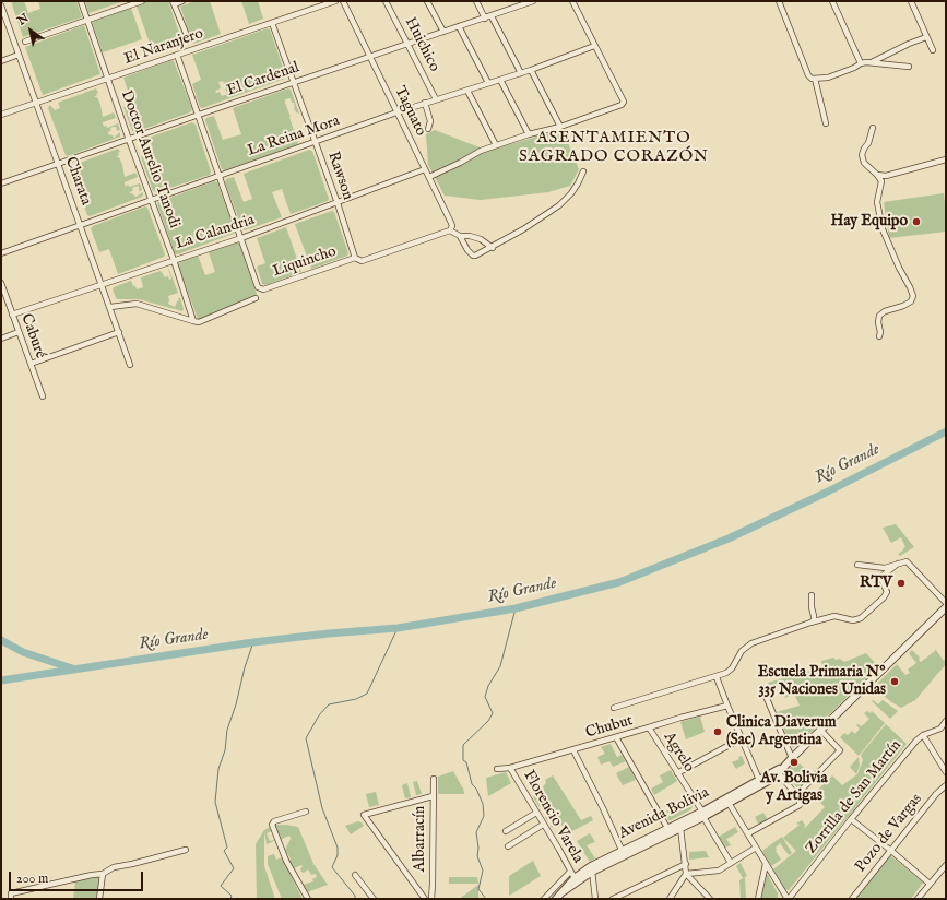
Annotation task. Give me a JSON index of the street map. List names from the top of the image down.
{
  "streets": {
    "street": [
      "Huichico",
      "El Naranjero",
      "El Cardenal",
      "Taguato",
      "La Reina Mora",
      "Doctor Aurelio Tanodi",
      "Rawson",
      "Charata",
      "La Calandria",
      "Liquincho",
      "Caburé",
      "Chubut",
      "Agrelo",
      "Zorrilla de San Martín",
      "Avenida Bolivia",
      "Florencio Varela",
      "Pozo de Vargas",
      "Albarracín"
    ]
  },
  "crossings": [
    ["Huichico", "El Cardenal"],
    ["Huichico", "La Reina Mora"],
    ["El Naranjero", "Doctor Aurelio Tanodi"],
    ["El Naranjero", "Rawson"],
    ["El Naranjero", "Charata"],
    ["El Cardenal", "Taguato"],
    ["El Cardenal", "Doctor Aurelio Tanodi"],
    ["El Cardenal", "Rawson"],
    ["El Cardenal", "Charata"],
    ["Taguato", "La Reina Mora"],
    ["Taguato", "La Calandria"],
    ["Taguato", "Liquincho"],
    ["La Reina Mora", "Doctor Aurelio Tanodi"],
    ["La Reina Mora", "Rawson"],
    ["La Reina Mora", "Charata"],
    ["Doctor Aurelio Tanodi", "La Calandria"],
    ["Rawson", "La Calandria"],
    ["Rawson", "Liquincho"],
    ["Charata", "La Calandria"],
    ["La Calandria", "Liquincho"],
    ["La Calandria", "Caburé"],
    ["Chubut", "Agrelo"],
    ["Chubut", "Florencio Varela"],
    ["Agrelo", "Avenida Bolivia"],
    ["Avenida Bolivia", "Florencio Varela"]
  ],
  "districts": ["ASENTAMIENTO SAGRADO CORAZÓN"],
  "water": ["Río Grande"],
  "places": [
    "Hay Equipo",
    "RTV",
    "Escuela Primaria Nº 335 Naciones Unidas",
    "Clinica Diaverum (Sac) Argentina",
    "Av. Bolivia y Artigas"
  ],
  "scale_bar": "200 m",
  "north": "top left"
}
